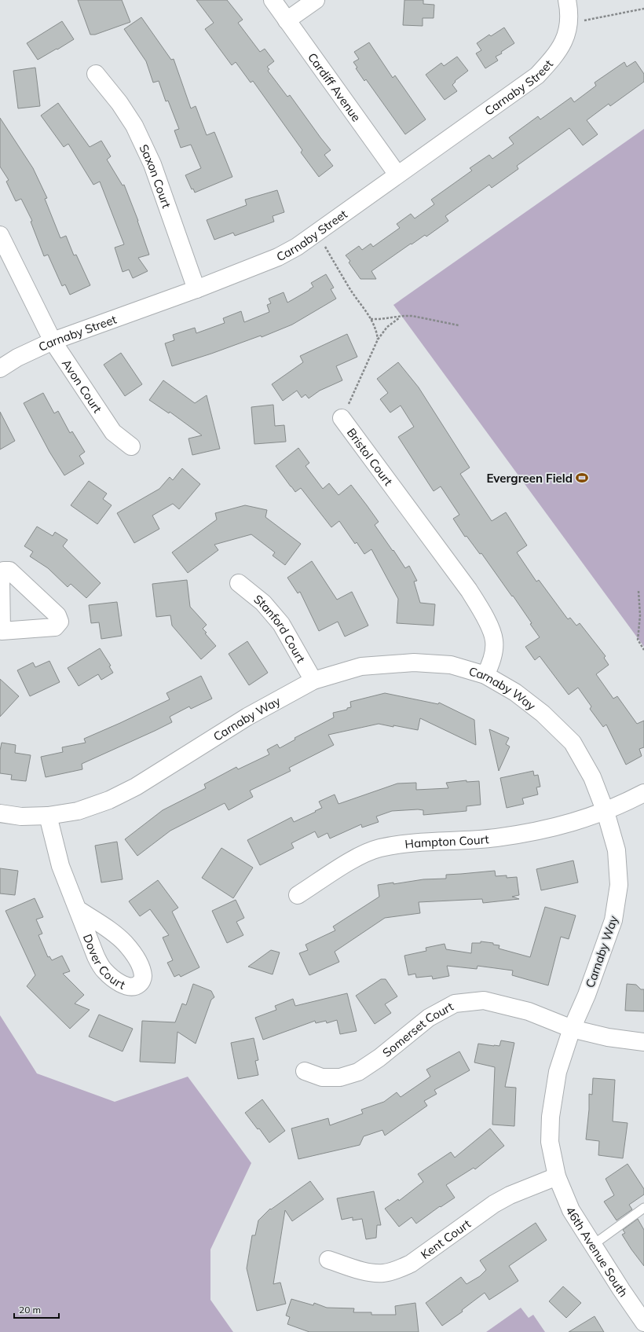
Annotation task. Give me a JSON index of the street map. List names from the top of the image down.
{
  "streets": {
    "street": [
      "Carnaby Street",
      "Cardiff Avenue",
      "Saxon Court",
      "Avon Court",
      "Bristol Court",
      "Stanford Court",
      "Carnaby Way",
      "Hampton Court",
      "Somerset Court",
      "Kent Court",
      "46th Avenue South"
    ]
  },
  "crossings": [
    ["Carnaby Street", "Cardiff Avenue"],
    ["Carnaby Street", "Saxon Court"],
    ["Carnaby Street", "Avon Court"],
    ["Bristol Court", "Carnaby Way"],
    ["Stanford Court", "Carnaby Way"],
    ["Carnaby Way", "Hampton Court"],
    ["Carnaby Way", "Somerset Court"],
    ["Carnaby Way", "Kent Court"],
    ["Carnaby Way", "46th Avenue South"],
    ["Kent Court", "46th Avenue South"]
  ],
  "places": {
    "sports": ["Evergreen Field"]
  },
  "scale_bar": "20 m"
}
